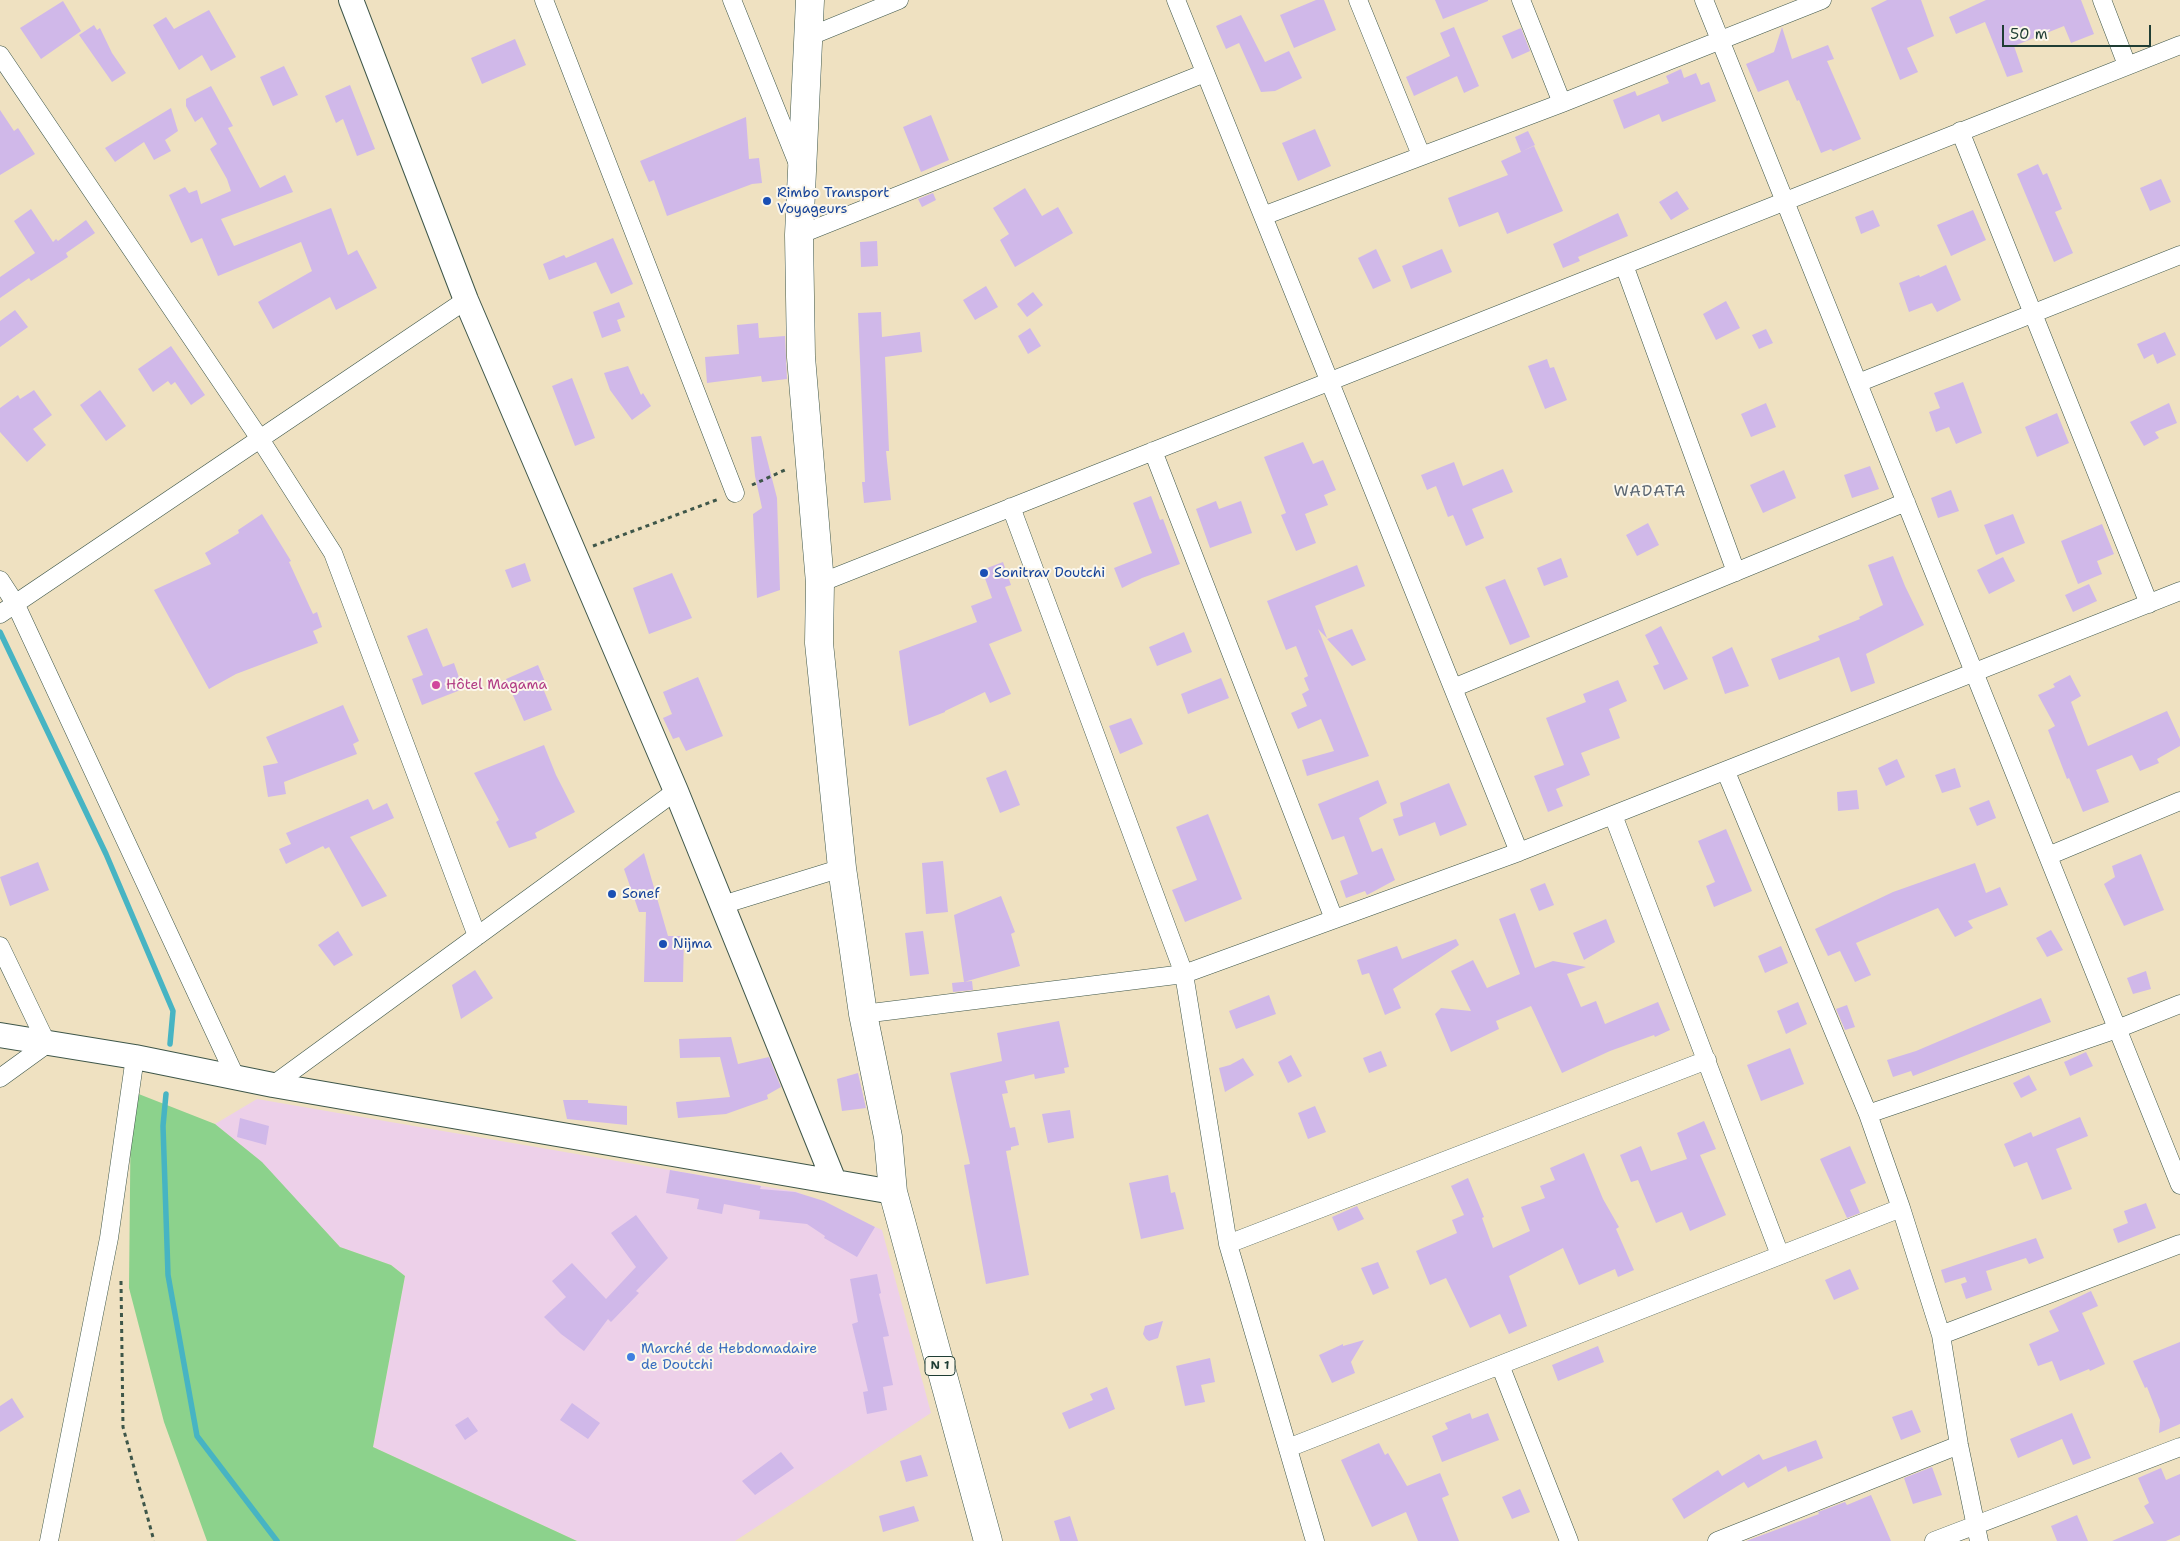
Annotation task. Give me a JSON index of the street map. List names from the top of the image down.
{
  "streets": {
    "highway": ["N 1"]
  },
  "districts": ["WADATA"],
  "places": [
    "Rimbo Transport Voyageurs",
    "Sonitrav Doutchi",
    "Hôtel Magama",
    "Sonef",
    "Nijma",
    "Marché de Hebdomadaire de Doutchi"
  ],
  "scale_bar": "50 m"
}
